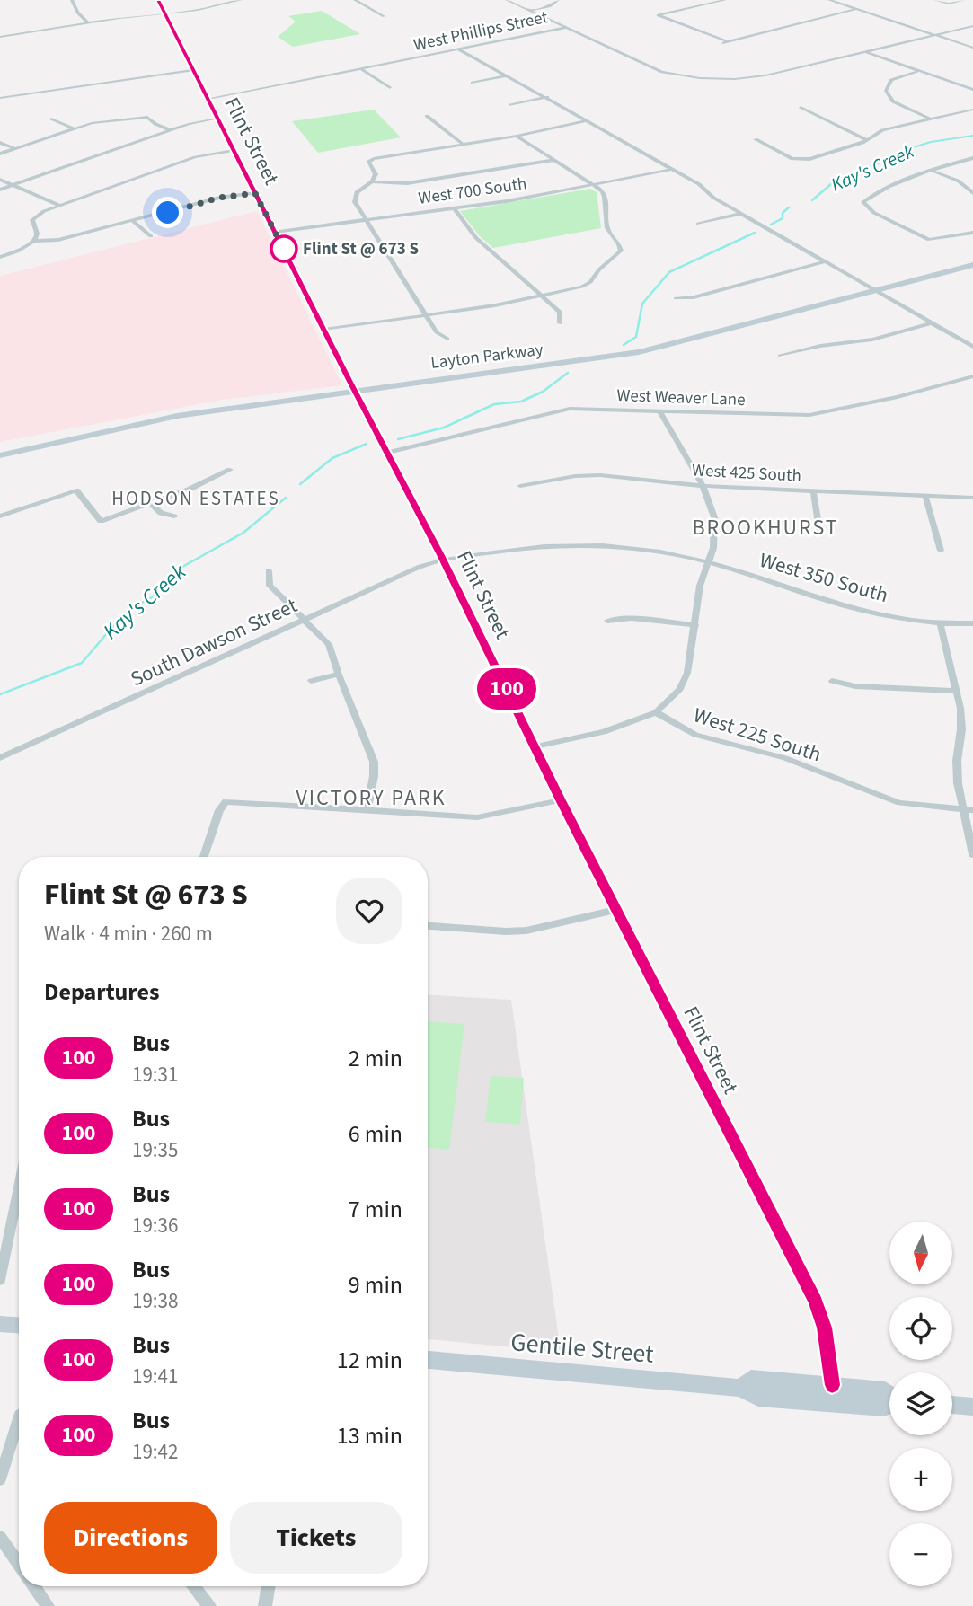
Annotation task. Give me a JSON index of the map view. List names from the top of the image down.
{
  "streets": {
    "main road": ["Layton Parkway", "Gentile Street"],
    "street": [
      "West Phillips Street",
      "Flint Street",
      "West 700 South",
      "West Weaver Lane",
      "West 425 South",
      "West 350 South",
      "South Dawson Street",
      "West 225 South"
    ]
  },
  "crossings": [
    ["West Phillips Street", "Flint Street"],
    ["Flint Street", "West 700 South"],
    ["Flint Street", "Layton Parkway"],
    ["Flint Street", "West Weaver Lane"],
    ["Flint Street", "West 350 South"],
    ["Flint Street", "South Dawson Street"],
    ["West 350 South", "South Dawson Street"]
  ],
  "districts": ["HODSON ESTATES", "BROOKHURST", "VICTORY PARK"],
  "water": ["Kay's Creek"],
  "places": ["Flint St @ 673 S"],
  "lines": ["bus line 100"],
  "north": "bottom",
  "page": {
    "on_map": "100",
    "heading": [
      ["Flint St @ 673 S", "Walk · 4 min · 260 m"],
      "Departures"
    ],
    "list": [
      {
        "mark": "100",
        "name": "Bus",
        "note": "19:31",
        "value": "2 min"
      },
      {
        "mark": "100",
        "name": "Bus",
        "note": "19:35",
        "value": "6 min"
      },
      {
        "mark": "100",
        "name": "Bus",
        "note": "19:36",
        "value": "7 min"
      },
      {
        "mark": "100",
        "name": "Bus",
        "note": "19:38",
        "value": "9 min"
      },
      {
        "mark": "100",
        "name": "Bus",
        "note": "19:41",
        "value": "12 min"
      },
      {
        "mark": "100",
        "name": "Bus",
        "note": "19:42",
        "value": "13 min"
      }
    ],
    "map_buttons": ["+", "−"],
    "buttons": ["Directions", "Tickets"]
  }
}
